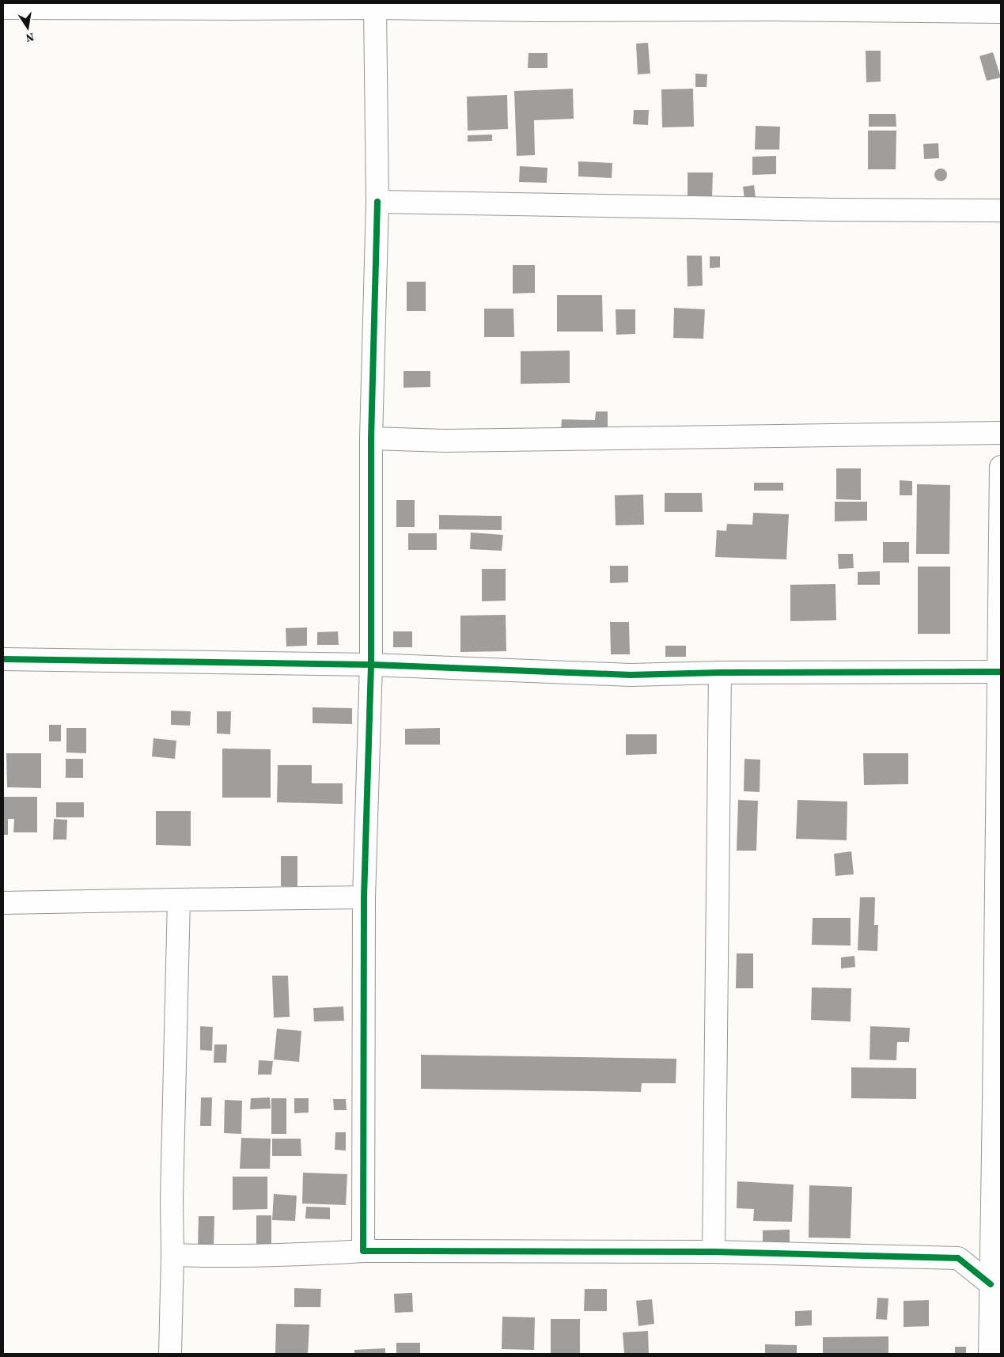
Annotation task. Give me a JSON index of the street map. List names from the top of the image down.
{
  "north": "bottom"
}
